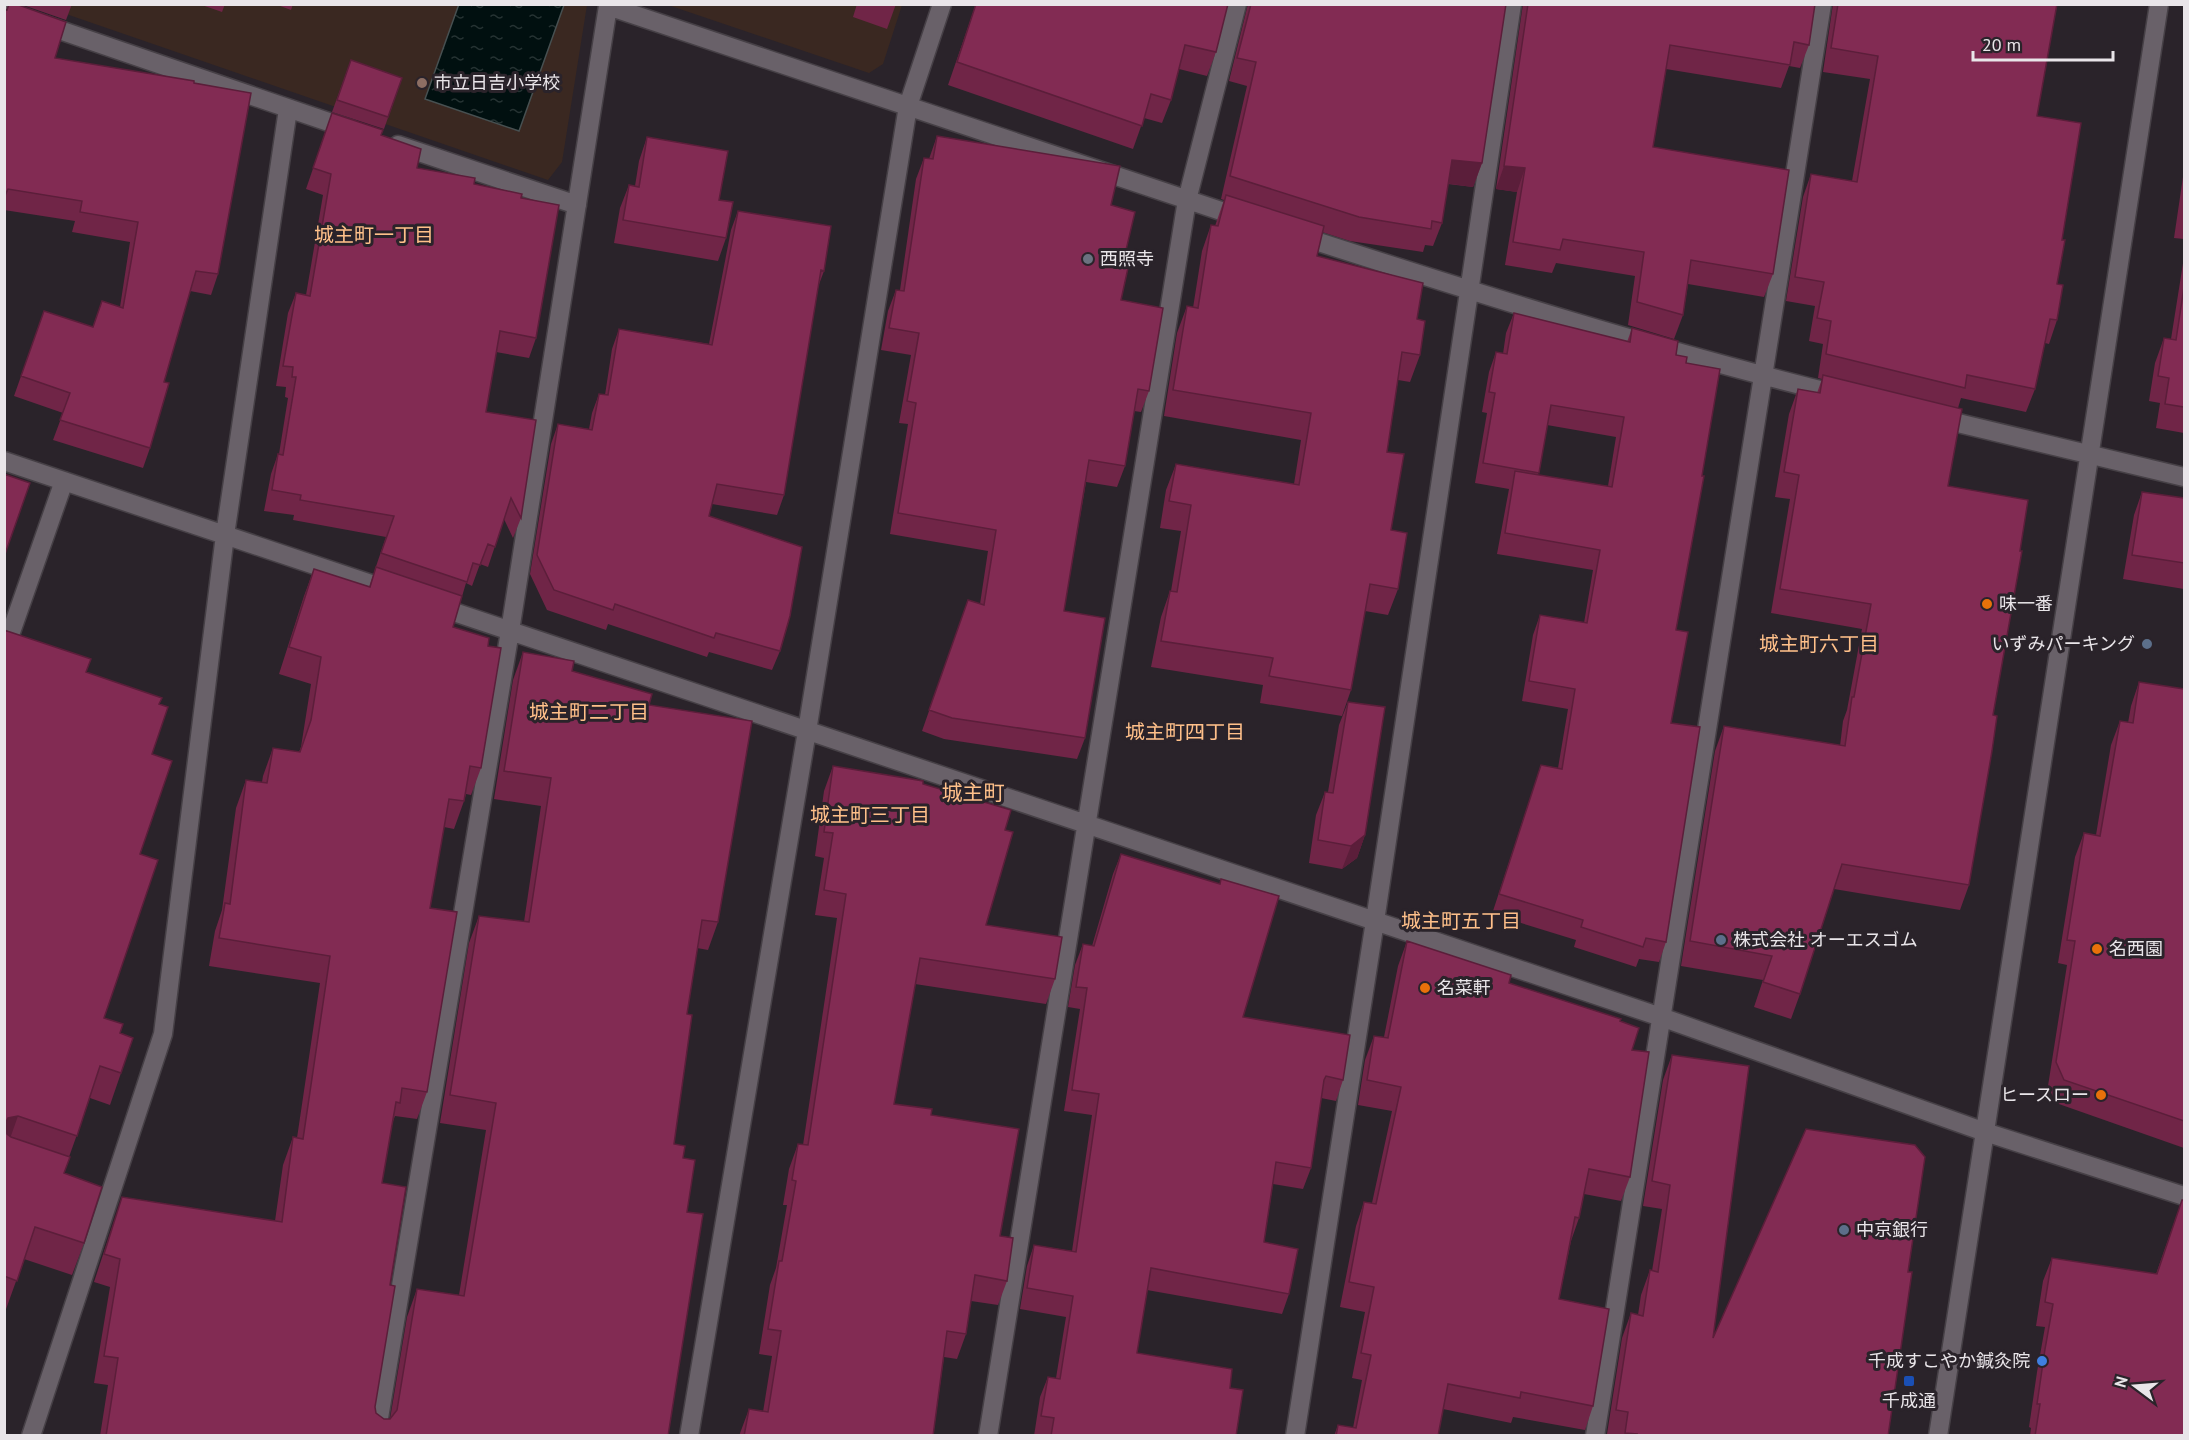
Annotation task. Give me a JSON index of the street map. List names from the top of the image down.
{
  "districts": [
    "城主町一丁目",
    "城主町六丁目",
    "城主町二丁目",
    "城主町四丁目",
    "城主町",
    "城主町三丁目",
    "城主町五丁目"
  ],
  "places": {
    "other": [
      "市立日吉小学校",
      "西照寺",
      "味一番",
      "いずみパーキング",
      "株式会社 オーエスゴム",
      "名西園",
      "名菜軒",
      "ヒースロー",
      "中京銀行",
      "千成すこやか鍼灸院"
    ],
    "transit": ["千成通"]
  },
  "scale_bar": "20 m",
  "north": "left"
}
